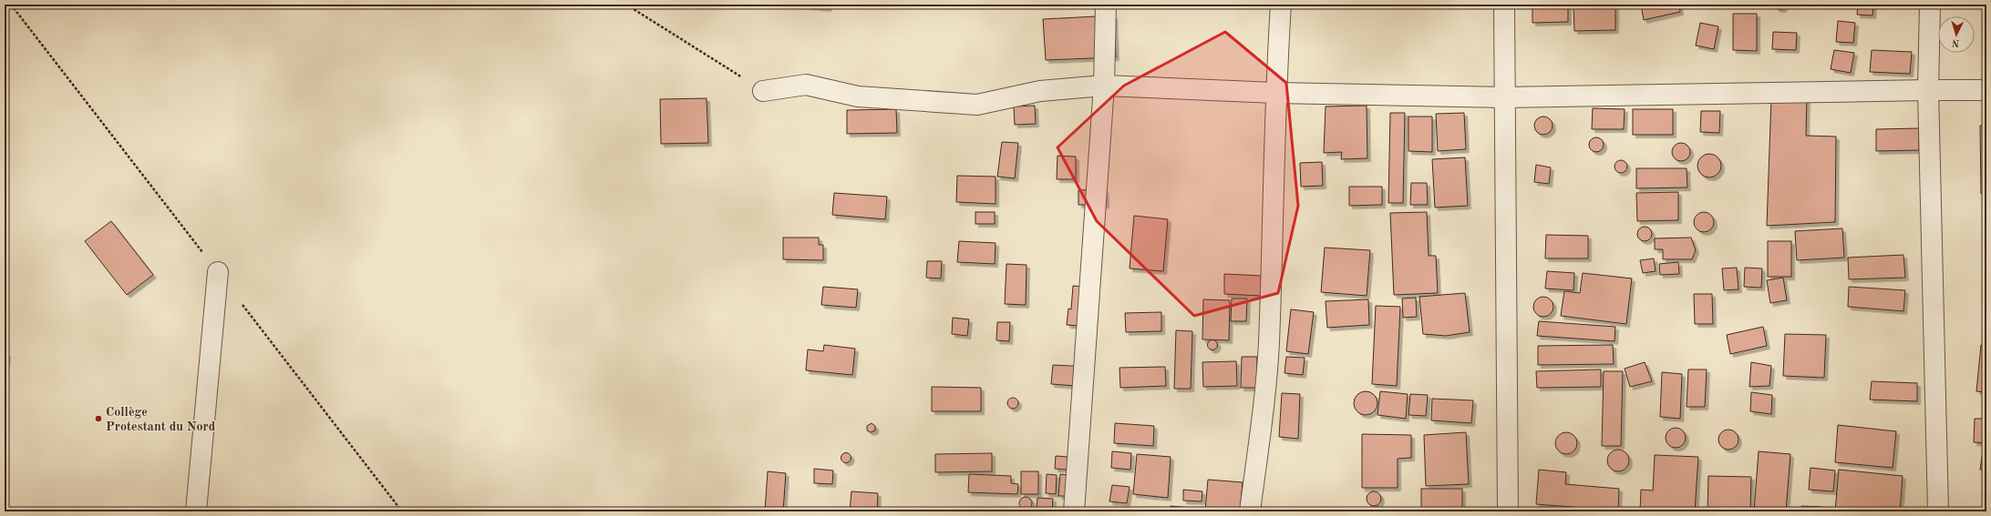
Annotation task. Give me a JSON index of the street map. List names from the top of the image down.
{
  "places": ["Collège Protestant du Nord"],
  "north": "bottom"
}
